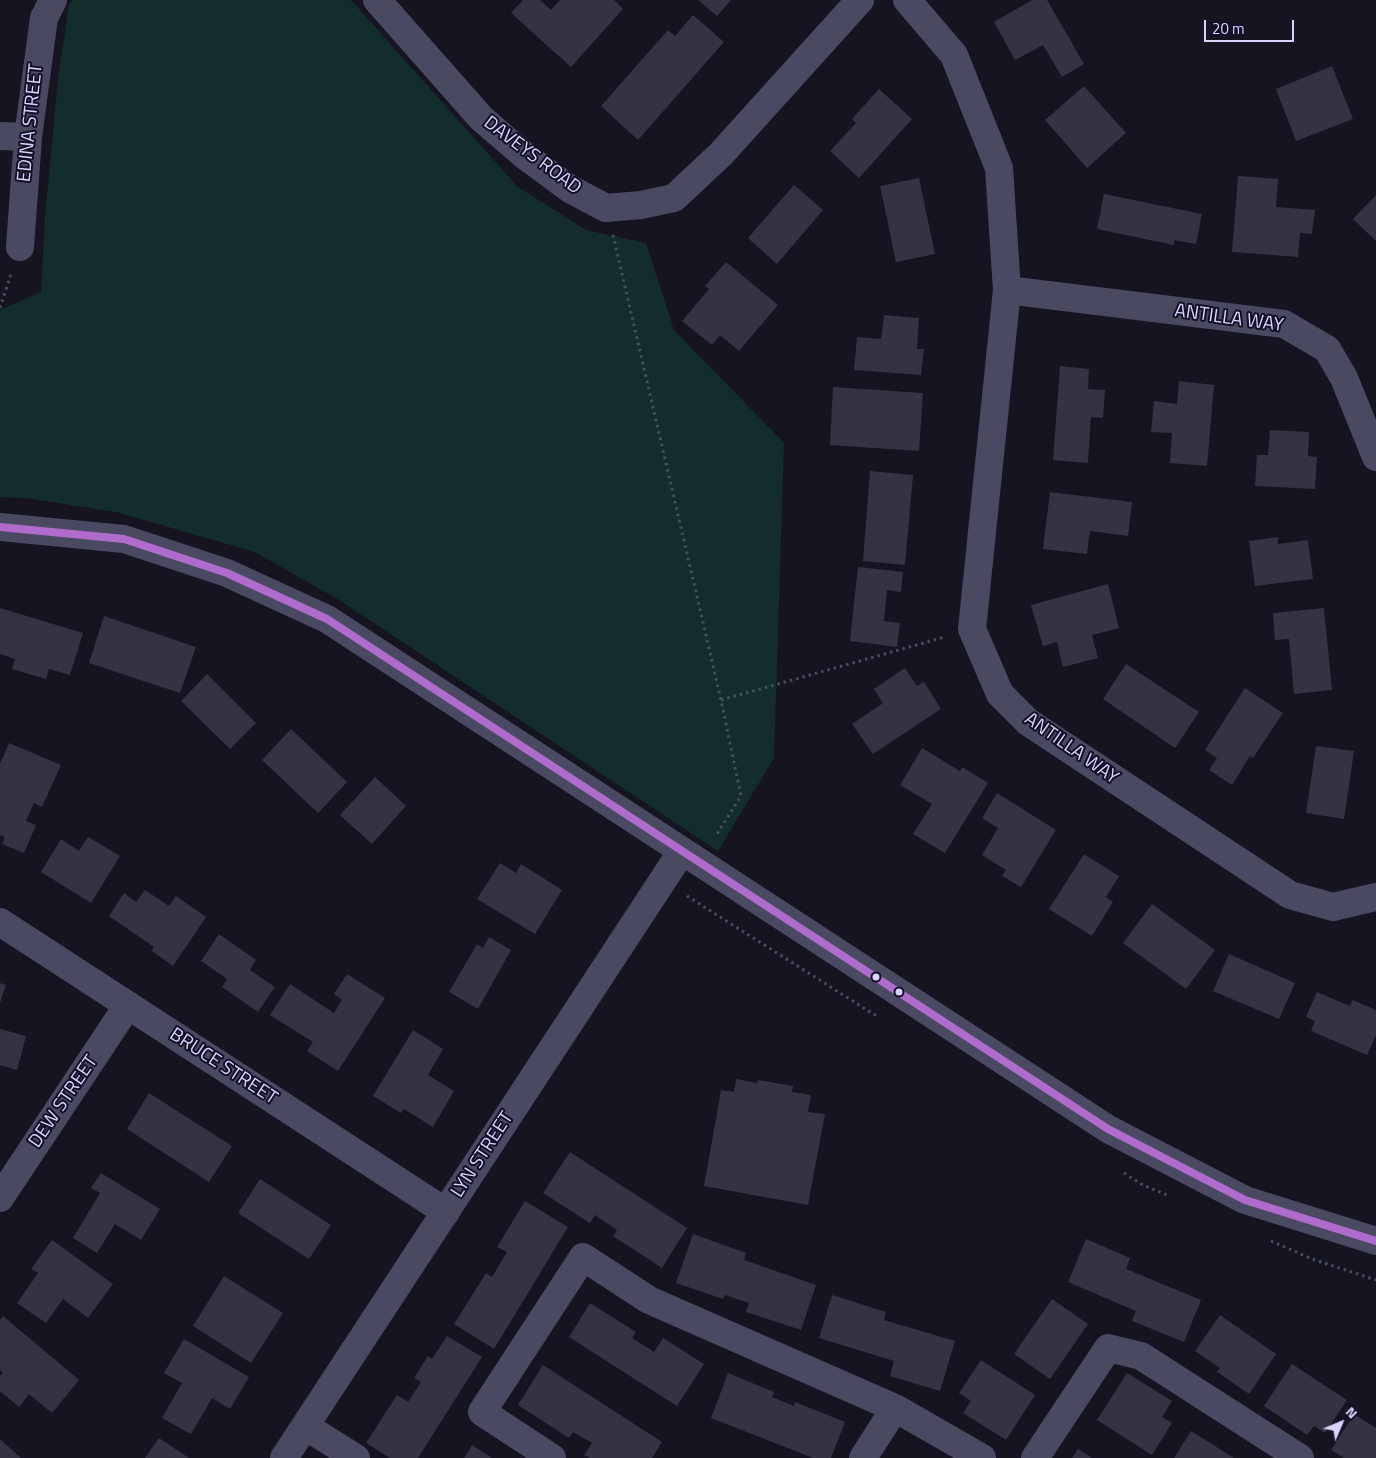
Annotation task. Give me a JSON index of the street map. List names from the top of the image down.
{
  "streets": {
    "street": [
      "EDINA STREET",
      "DAVEYS ROAD",
      "ANTILLA WAY",
      "BRUCE STREET",
      "DEW STREET",
      "LYN STREET"
    ]
  },
  "crossings": [
    ["BRUCE STREET", "DEW STREET"],
    ["BRUCE STREET", "LYN STREET"]
  ],
  "scale_bar": "20 m",
  "north": "top right"
}
